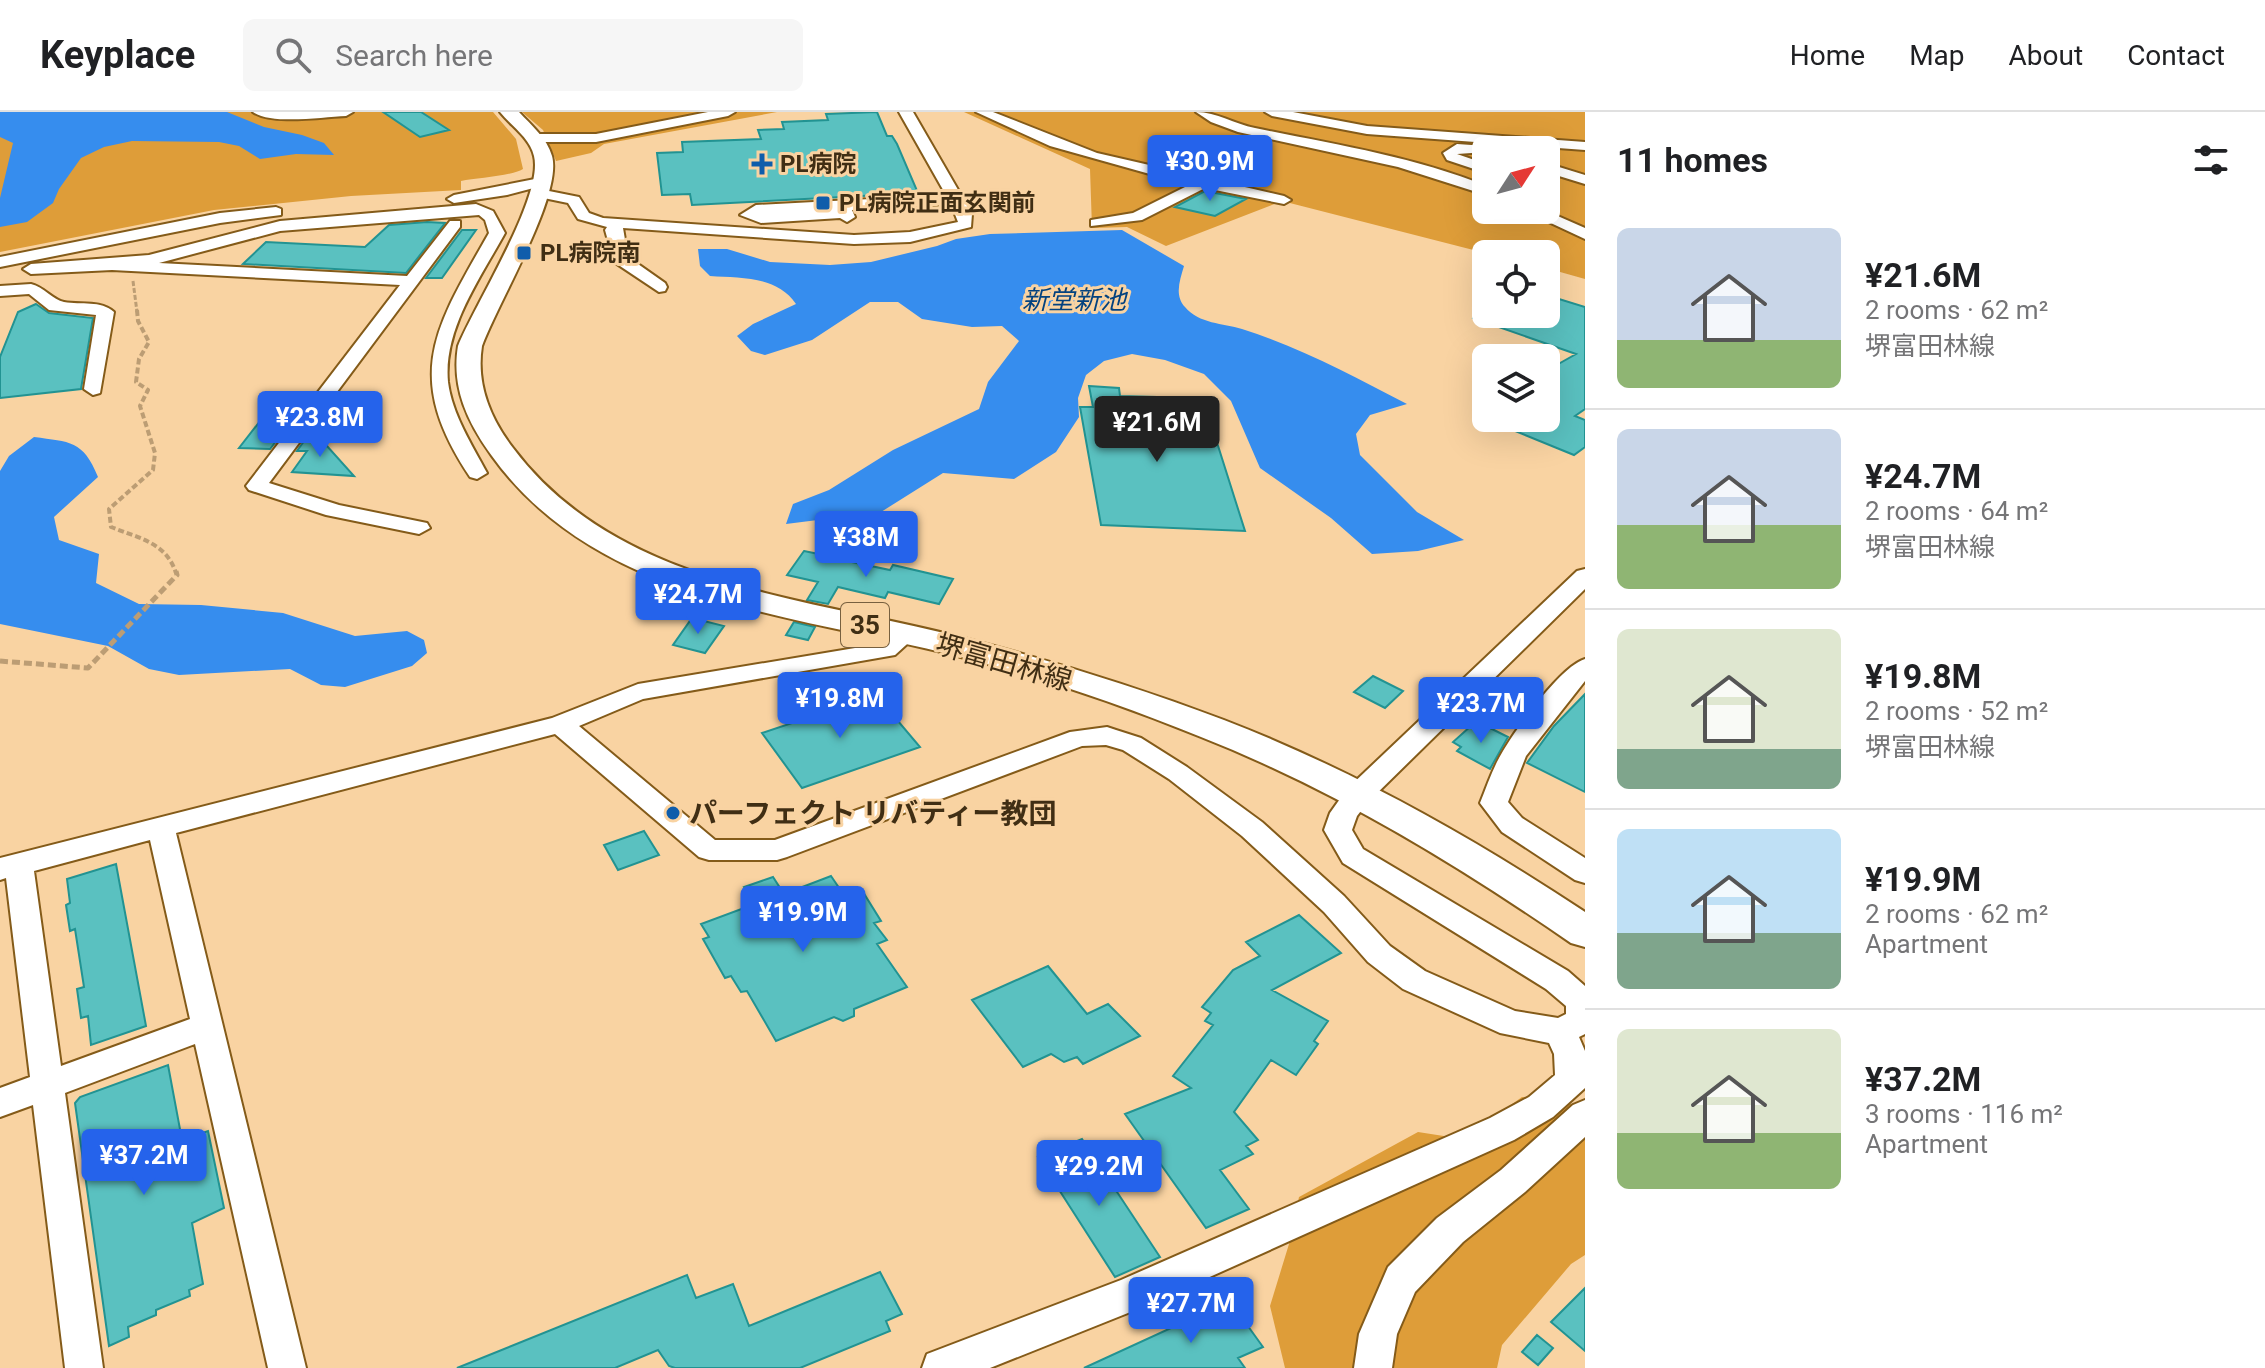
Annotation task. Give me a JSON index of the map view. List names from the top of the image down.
{
  "streets": {
    "main road": ["35", "堺富田林線"]
  },
  "water": ["新堂新池"],
  "places": {
    "health": ["PL病院"],
    "transit": ["PL病院正面玄関前", "PL病院南"],
    "other": ["パーフェクト リバティー教団"]
  },
  "north": "top right",
  "page": {
    "header": "Keyplace",
    "search": "Search here",
    "nav": [
      "Home",
      "Map",
      "About",
      "Contact"
    ],
    "heading": "11 homes",
    "price": [
      "¥30.9M",
      "¥23.8M",
      "¥21.6M",
      "¥38M",
      "¥24.7M",
      "¥19.8M",
      "¥23.7M",
      "¥19.9M",
      "¥37.2M",
      "¥29.2M",
      "¥27.7M"
    ],
    "list": [
      {
        "name": "¥21.6M",
        "note": "2 rooms · 62 m² · 堺富田林線"
      },
      {
        "name": "¥24.7M",
        "note": "2 rooms · 64 m² · 堺富田林線"
      },
      {
        "name": "¥19.8M",
        "note": "2 rooms · 52 m² · 堺富田林線"
      },
      {
        "name": "¥19.9M",
        "note": "2 rooms · 62 m² · Apartment"
      },
      {
        "name": "¥37.2M",
        "note": "3 rooms · 116 m² · Apartment"
      }
    ]
  }
}
